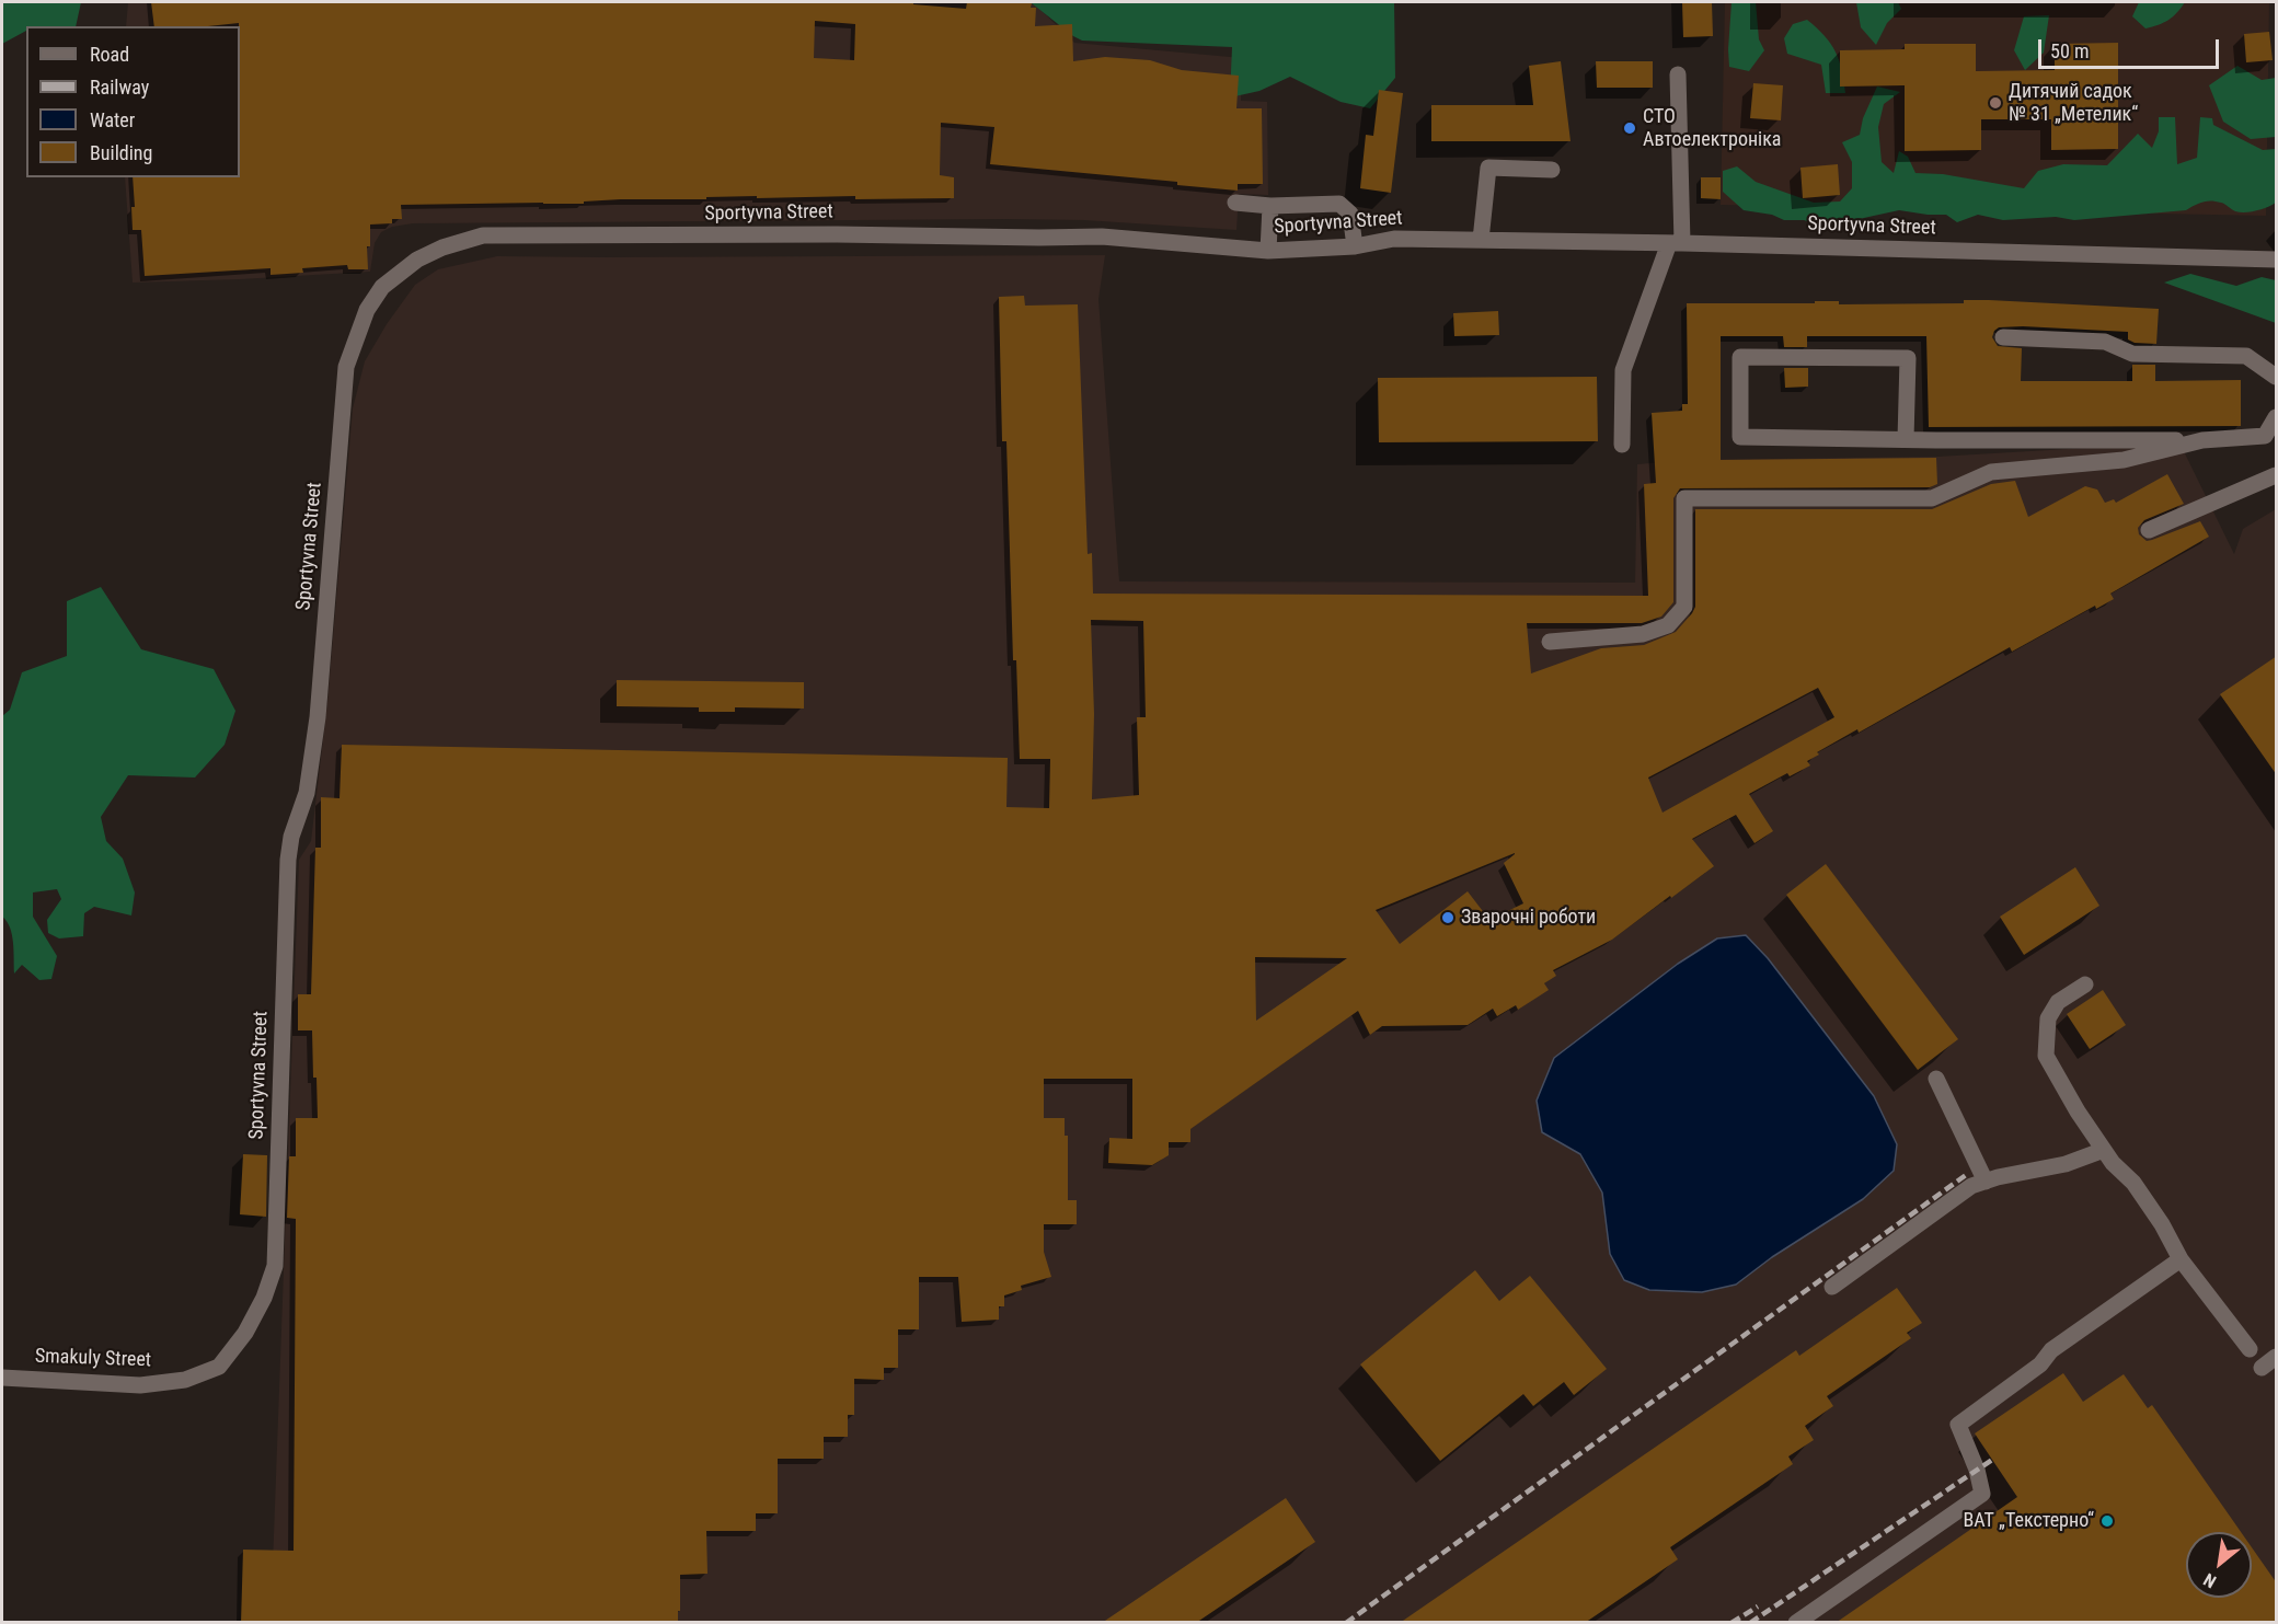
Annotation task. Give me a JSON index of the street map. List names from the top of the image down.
{
  "streets": {
    "street": ["Sportyvna Street", "Smakuly Street"]
  },
  "crossings": [
    ["Sportyvna Street", "Smakuly Street"]
  ],
  "places": [
    "Дитячий садок № 31 „Метелик“",
    "СТО Автоелектроніка",
    "Зварочні роботи",
    "ВАТ „Текстерно“"
  ],
  "legend": [
    "Road",
    "Railway",
    "Water",
    "Building"
  ],
  "scale_bar": "50 m",
  "north": "bottom left"
}
